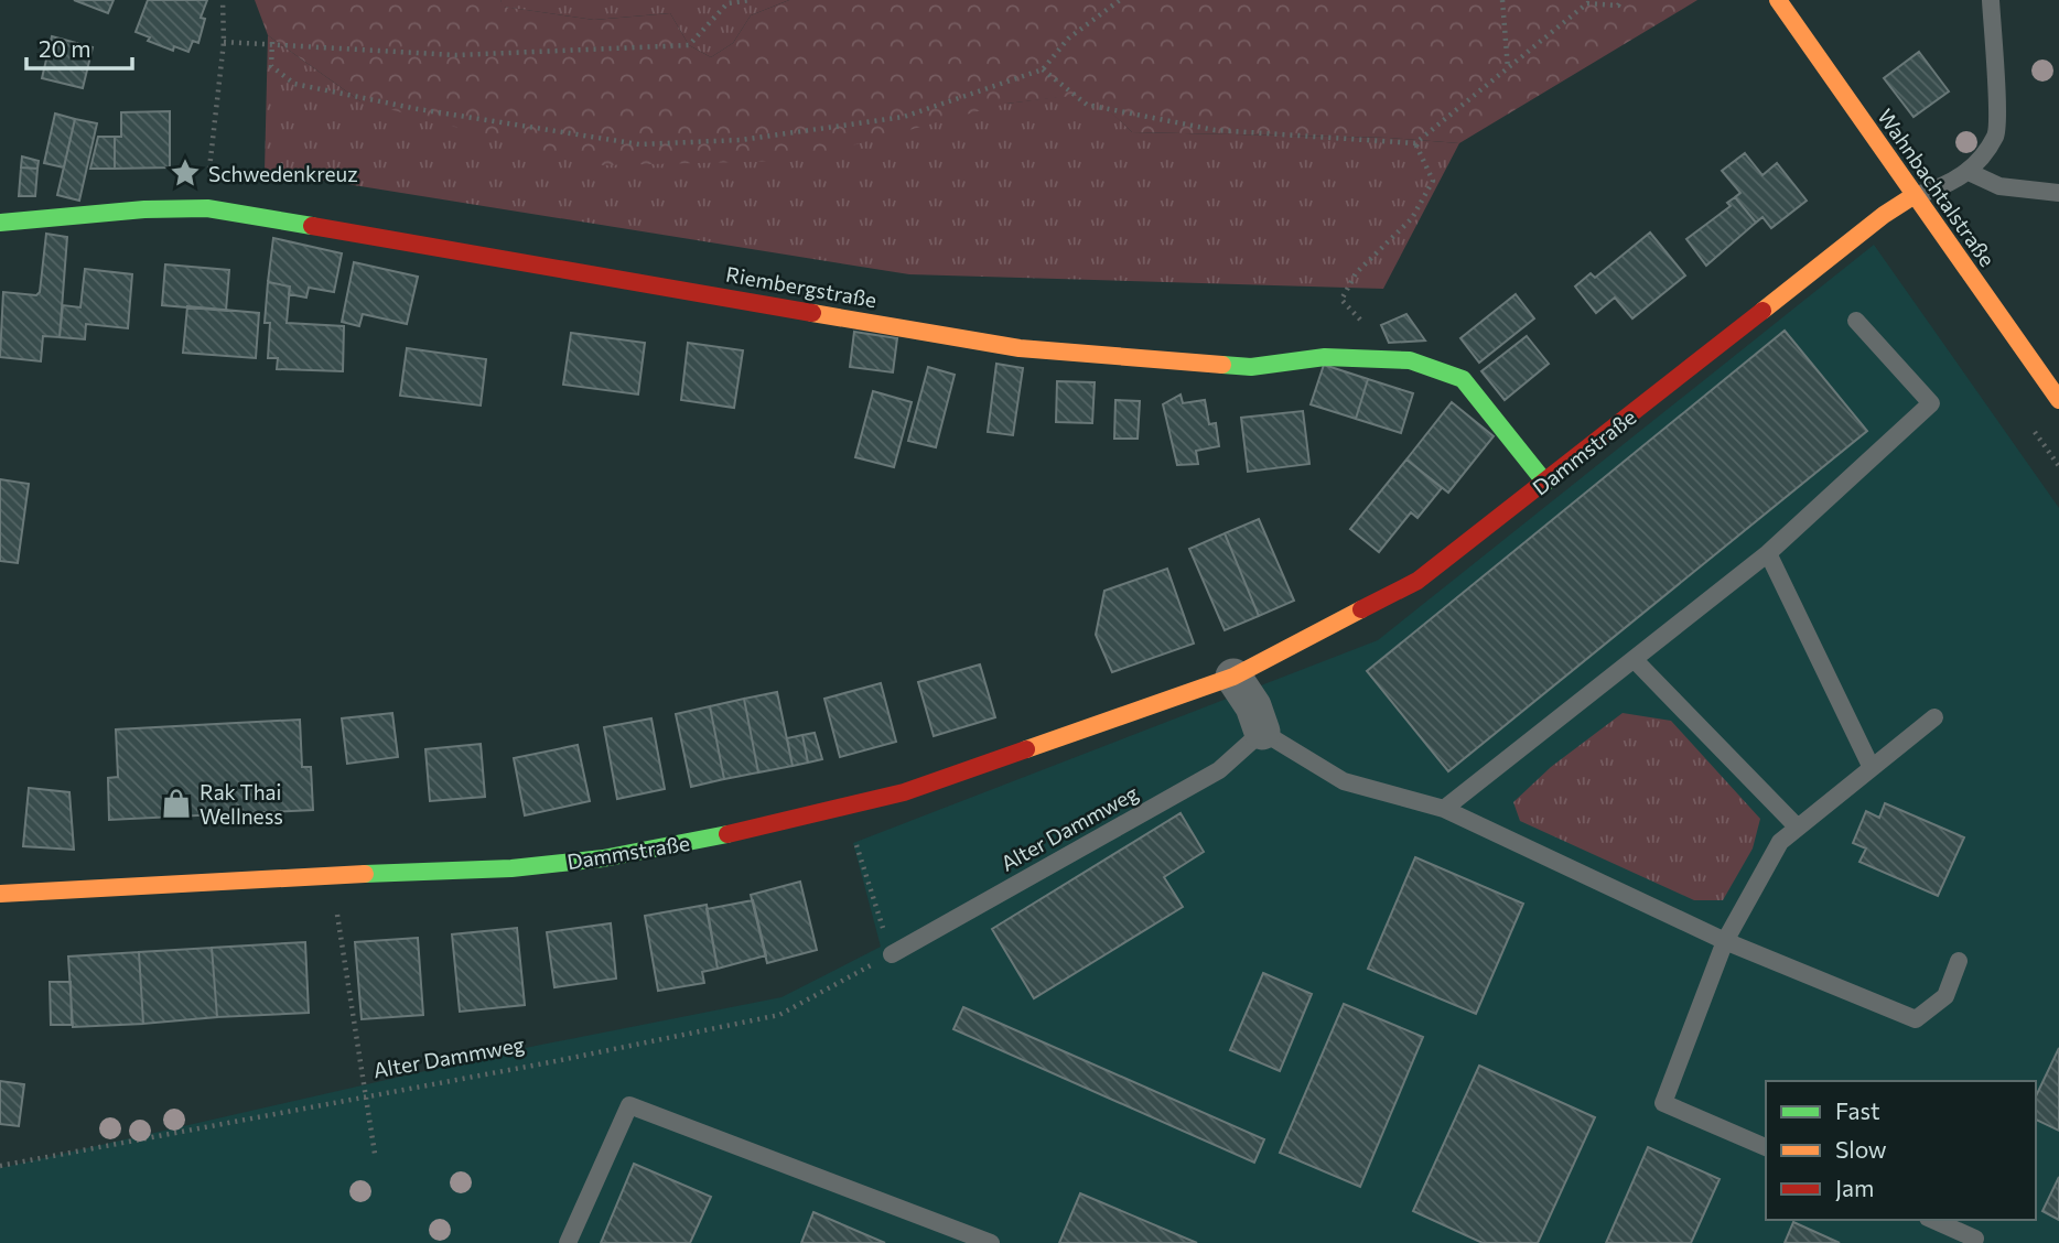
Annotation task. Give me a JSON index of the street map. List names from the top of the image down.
{
  "streets": {
    "street": ["Wahnbachtalstraße", "Riembergstraße", "Dammstraße"],
    "lane": ["Alter Dammweg"]
  },
  "crossings": [
    ["Wahnbachtalstraße", "Dammstraße"],
    ["Riembergstraße", "Dammstraße"]
  ],
  "places": {
    "place": ["Schwedenkreuz"],
    "shop": ["Rak Thai Wellness"]
  },
  "legend": ["Fast", "Slow", "Jam"],
  "scale_bar": "20 m"
}
